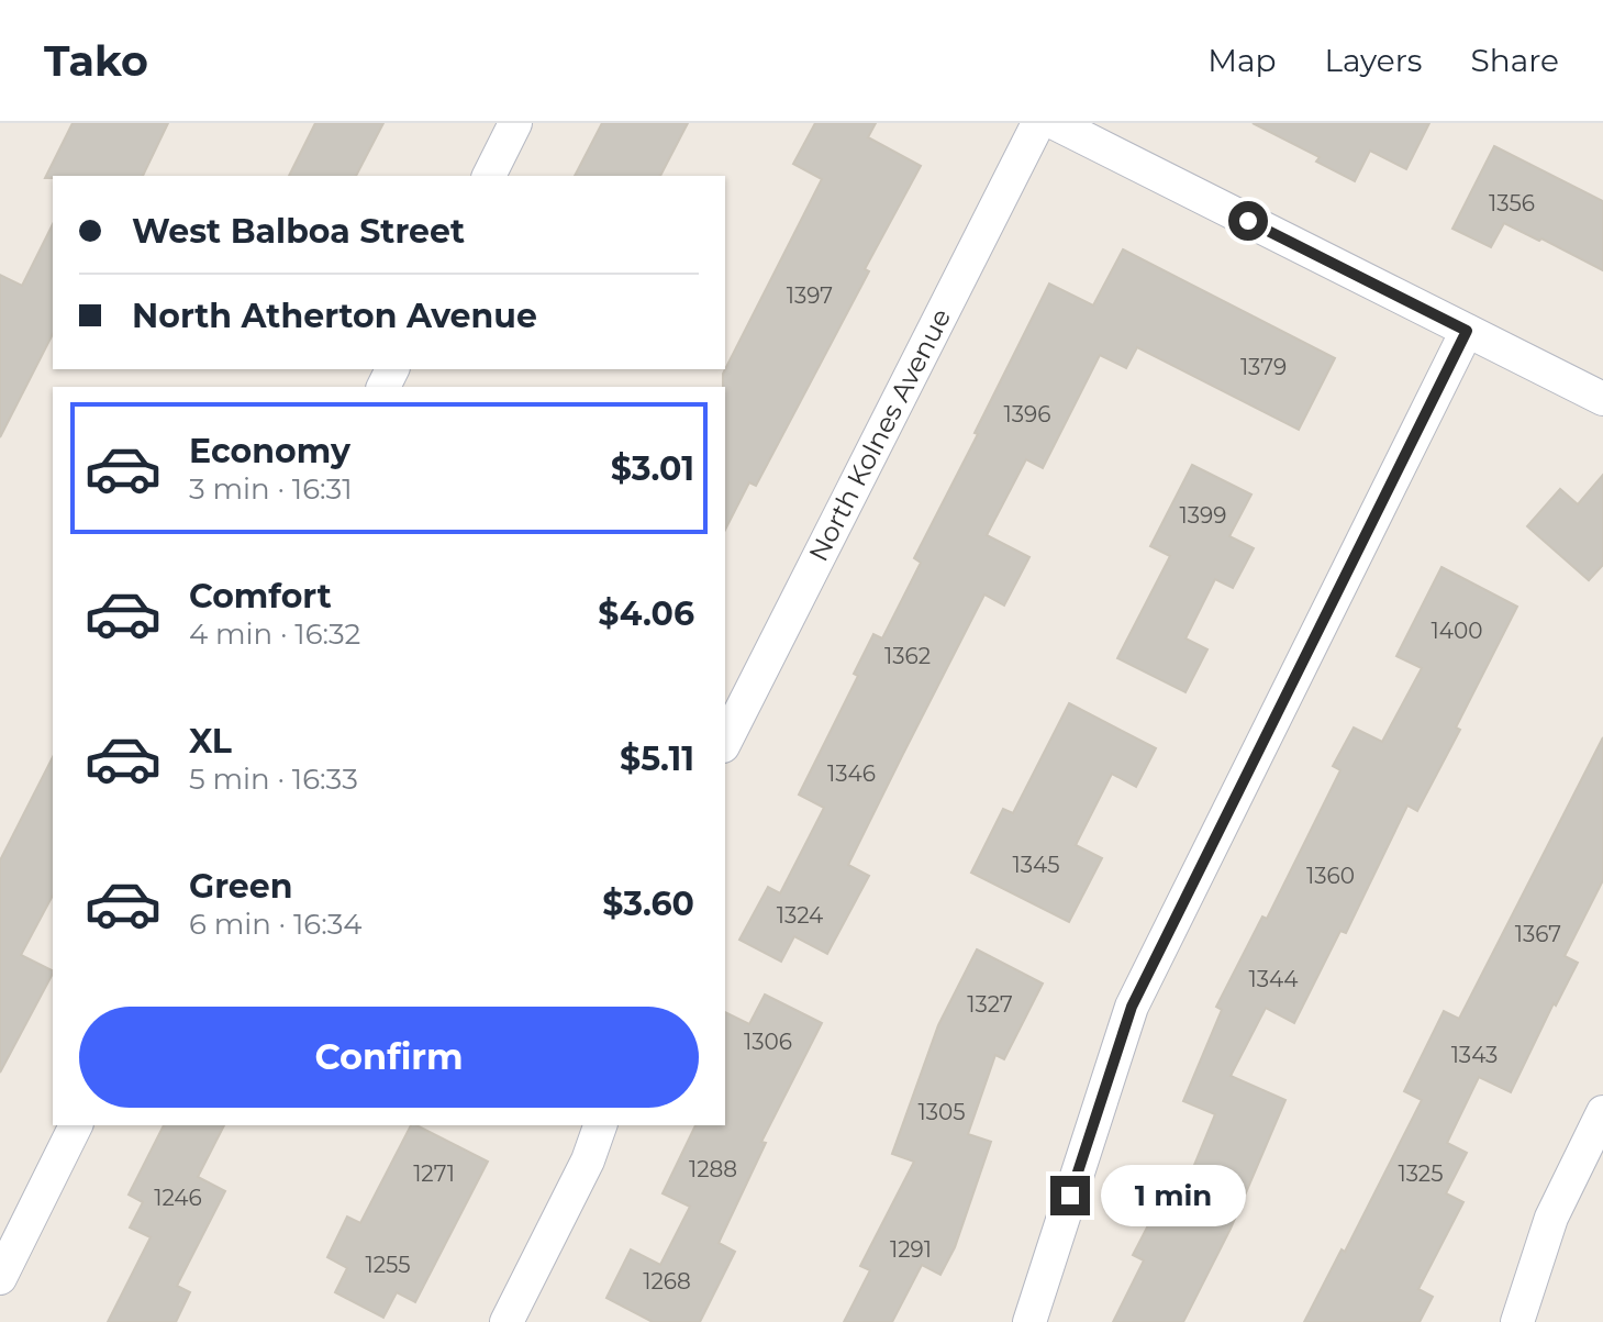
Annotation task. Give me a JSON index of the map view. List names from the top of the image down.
{
  "streets": {
    "street": ["North Kolnes Avenue"]
  },
  "house_numbers": [
    "1356",
    "1397",
    "1379",
    "1396",
    "1399",
    "1400",
    "1362",
    "1346",
    "1345",
    "1360",
    "1324",
    "1367",
    "1344",
    "1327",
    "1306",
    "1343",
    "1305",
    "1288",
    "1271",
    "1325",
    "1246",
    "1291",
    "1255",
    "1268"
  ],
  "page": {
    "header": "Tako",
    "nav": ["Map", "Layers", "Share"],
    "banner": ["West Balboa Street", "North Atherton Avenue"],
    "list": [
      {
        "name": "Economy",
        "note": "3 min · 16:31",
        "value": "$3.01"
      },
      {
        "name": "Comfort",
        "note": "4 min · 16:32",
        "value": "$4.06"
      },
      {
        "name": "XL",
        "note": "5 min · 16:33",
        "value": "$5.11"
      },
      {
        "name": "Green",
        "note": "6 min · 16:34",
        "value": "$3.60"
      }
    ],
    "buttons": "Confirm",
    "bubble": "1 min"
  }
}
